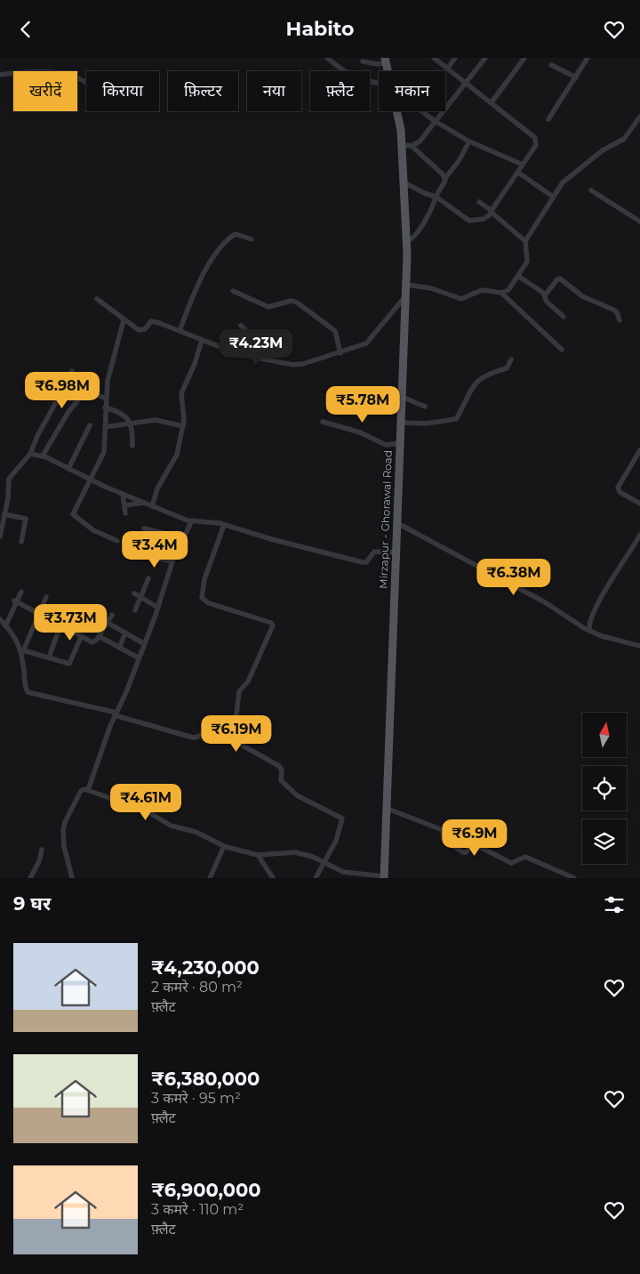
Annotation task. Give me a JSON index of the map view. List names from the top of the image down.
{
  "streets": {
    "main road": ["Mirzapur - Ghorawal Road"]
  },
  "north": "top",
  "page": {
    "header": "Habito",
    "chip": [
      "खरीदें",
      "किराया",
      "फ़िल्टर",
      "नया",
      "फ़्लैट",
      "मकान"
    ],
    "price": [
      "₹4.23M",
      "₹6.98M",
      "₹5.78M",
      "₹3.4M",
      "₹6.38M",
      "₹3.73M",
      "₹6.19M",
      "₹4.61M",
      "₹6.9M"
    ],
    "heading": "9 घर",
    "list": [
      {
        "name": "₹4,230,000",
        "note": "2 कमरे · 80 m² · फ़्लैट"
      },
      {
        "name": "₹6,380,000",
        "note": "3 कमरे · 95 m² · फ़्लैट"
      },
      {
        "name": "₹6,900,000",
        "note": "3 कमरे · 110 m² · फ़्लैट"
      }
    ]
  }
}
